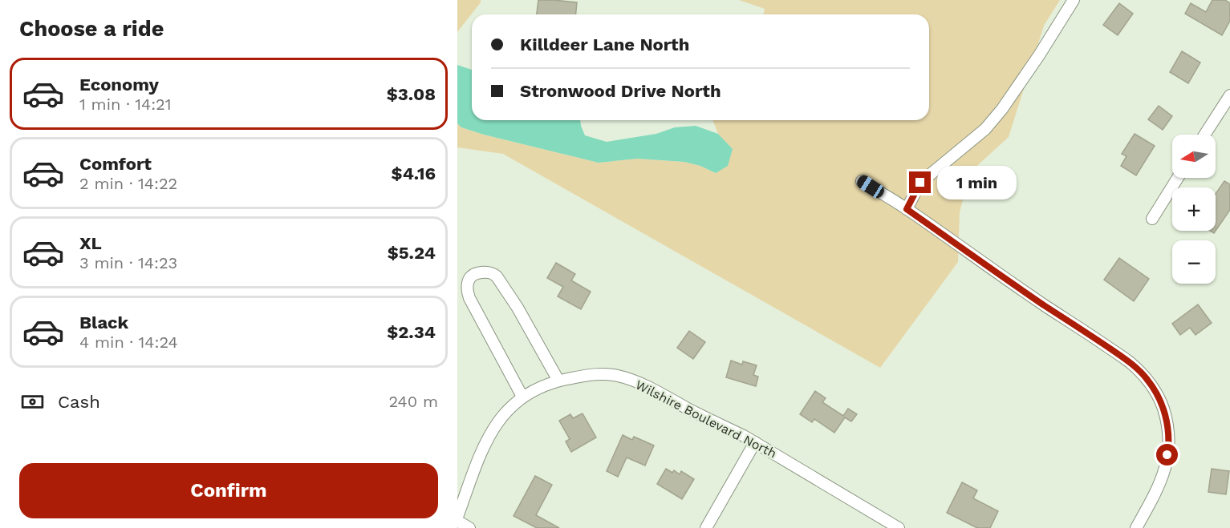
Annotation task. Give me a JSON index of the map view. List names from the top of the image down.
{
  "streets": {
    "street": ["Wilshire Boulevard North"]
  },
  "north": "left",
  "page": {
    "heading": "Choose a ride",
    "banner": ["Killdeer Lane North", "Stronwood Drive North"],
    "list": [
      {
        "name": "Economy",
        "note": "1 min · 14:21",
        "value": "$3.08"
      },
      {
        "name": "Comfort",
        "note": "2 min · 14:22",
        "value": "$4.16"
      },
      {
        "name": "XL",
        "note": "3 min · 14:23",
        "value": "$5.24"
      },
      {
        "name": "Black",
        "note": "4 min · 14:24",
        "value": "$2.34"
      }
    ],
    "map_buttons": ["+", "−"],
    "bubble": "1 min",
    "pay": ["Cash", "240 m"],
    "buttons": "Confirm"
  }
}
